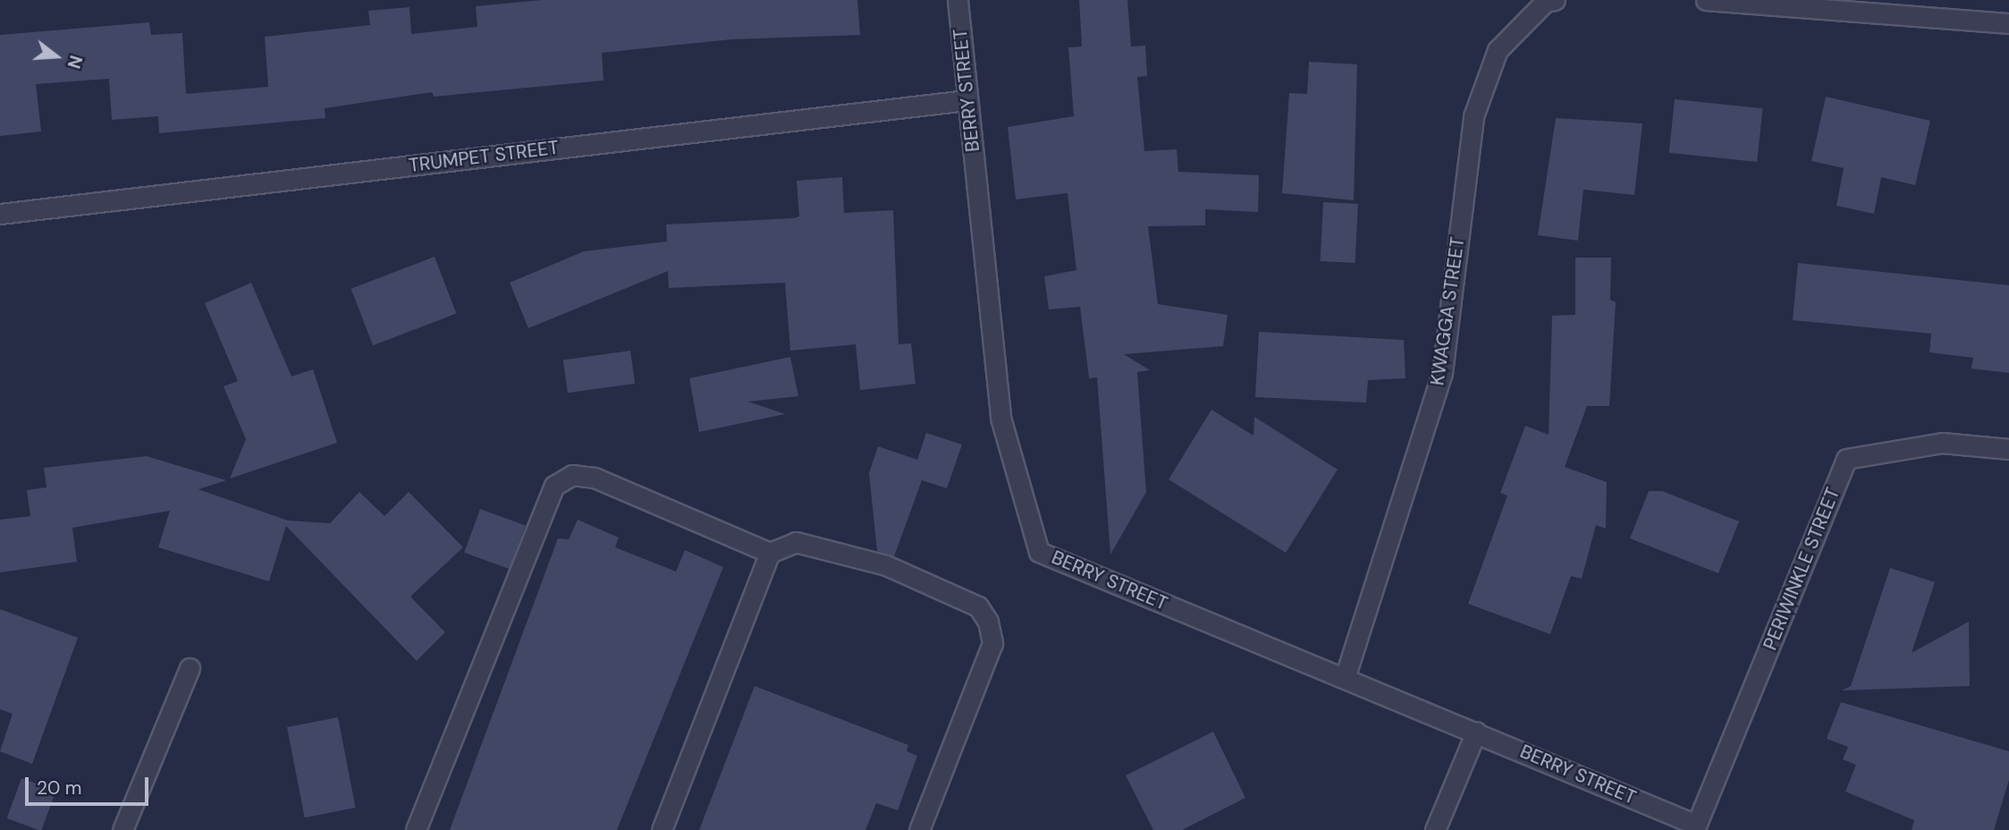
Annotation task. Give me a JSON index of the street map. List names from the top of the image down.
{
  "streets": {
    "street": [
      "BERRY STREET",
      "TRUMPET STREET",
      "KWAGGA STREET",
      "PERIWINKLE STREET"
    ]
  },
  "crossings": [
    ["BERRY STREET", "TRUMPET STREET"],
    ["BERRY STREET", "KWAGGA STREET"],
    ["BERRY STREET", "PERIWINKLE STREET"]
  ],
  "scale_bar": "20 m",
  "north": "right"
}
